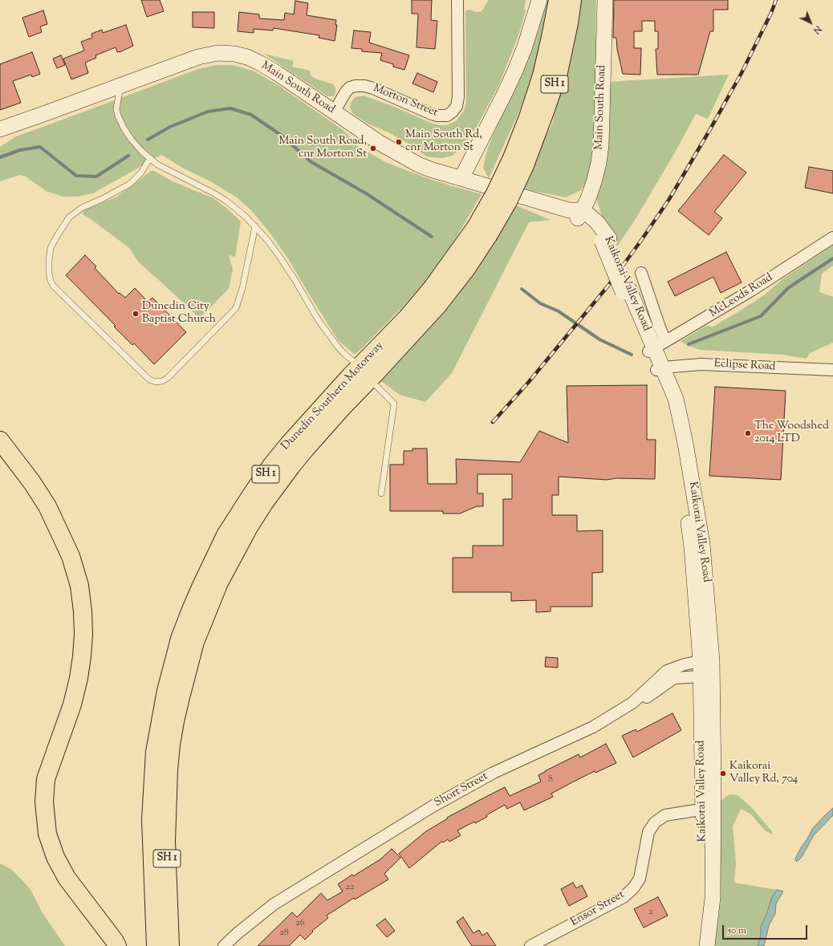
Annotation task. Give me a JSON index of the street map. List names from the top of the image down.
{
  "streets": {
    "highway": ["SH 1", "Dunedin Southern Motorway"],
    "main road": ["Main South Road", "Kaikorai Valley Road"],
    "street": [
      "Morton Street",
      "McLeods Road",
      "Eclipse Road",
      "Short Street",
      "Ensor Street"
    ]
  },
  "crossings": [
    ["Main South Road", "Morton Street"],
    ["Main South Road", "Kaikorai Valley Road"],
    ["Kaikorai Valley Road", "McLeods Road"],
    ["Kaikorai Valley Road", "Eclipse Road"],
    ["Kaikorai Valley Road", "Short Street"],
    ["Kaikorai Valley Road", "Ensor Street"]
  ],
  "places": [
    "Main South Rd, cnr Morton St",
    "Main South Road, cnr Morton St",
    "Dunedin City Baptist Church",
    "The Woodshed 2014 LTD",
    "Kaikorai Valley Rd, 704"
  ],
  "house_numbers": [
    "8",
    "22",
    "2",
    "26",
    "28"
  ],
  "scale_bar": "50 m",
  "north": "bottom right"
}
